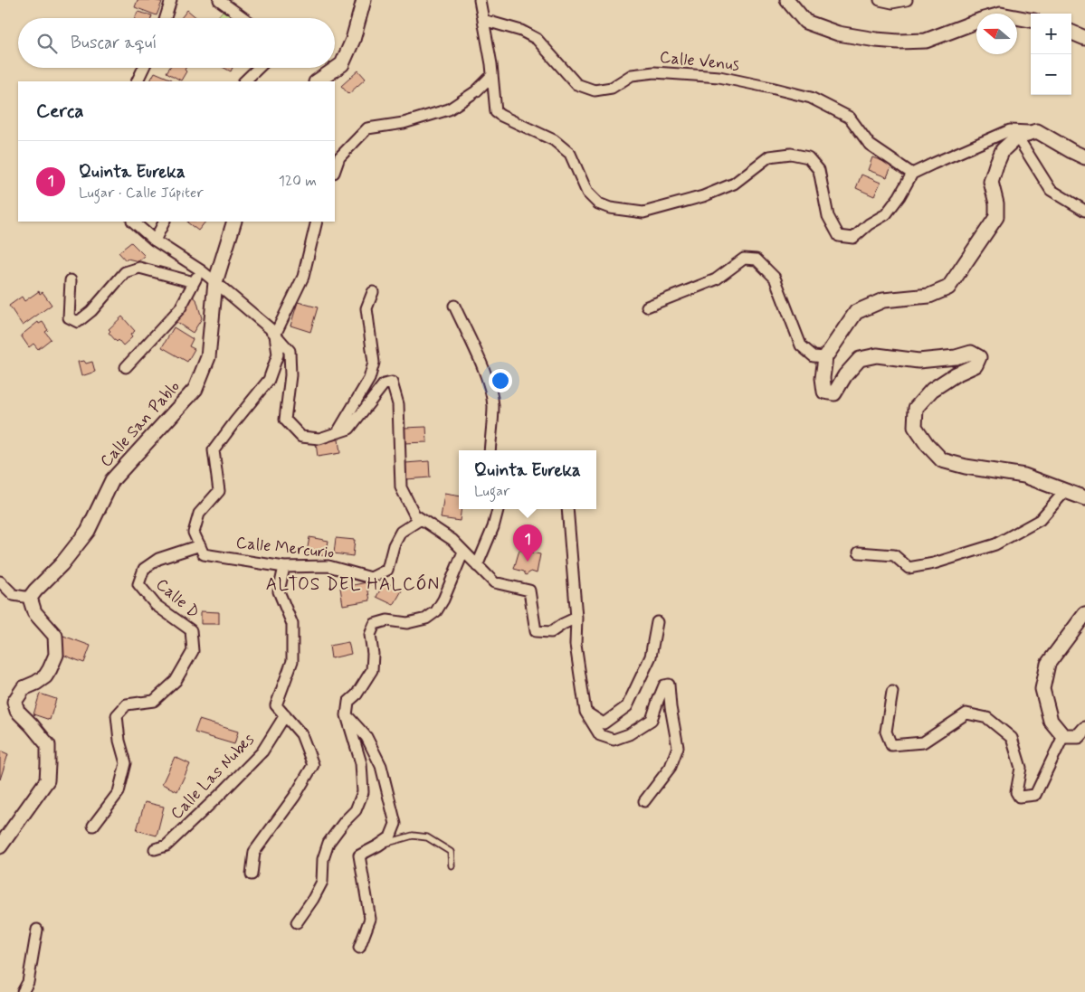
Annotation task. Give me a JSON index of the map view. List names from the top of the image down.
{
  "streets": {
    "street": [
      "Calle Venus",
      "Calle San Pablo",
      "Calle Mercurio",
      "Calle D",
      "Calle Las Nubes"
    ]
  },
  "crossings": [
    ["Calle Mercurio", "Calle D"]
  ],
  "districts": ["ALTOS DEL HALCÓN"],
  "north": "left",
  "page": {
    "map_buttons": ["+", "−"],
    "search": "Buscar aquí",
    "heading": "Cerca",
    "list": [
      {
        "mark": "1",
        "name": "Quinta Eureka",
        "note": "Lugar · Calle Júpiter",
        "value": "120 m"
      }
    ],
    "popup": ["Quinta Eureka", "Lugar"],
    "pins": "1"
  }
}
